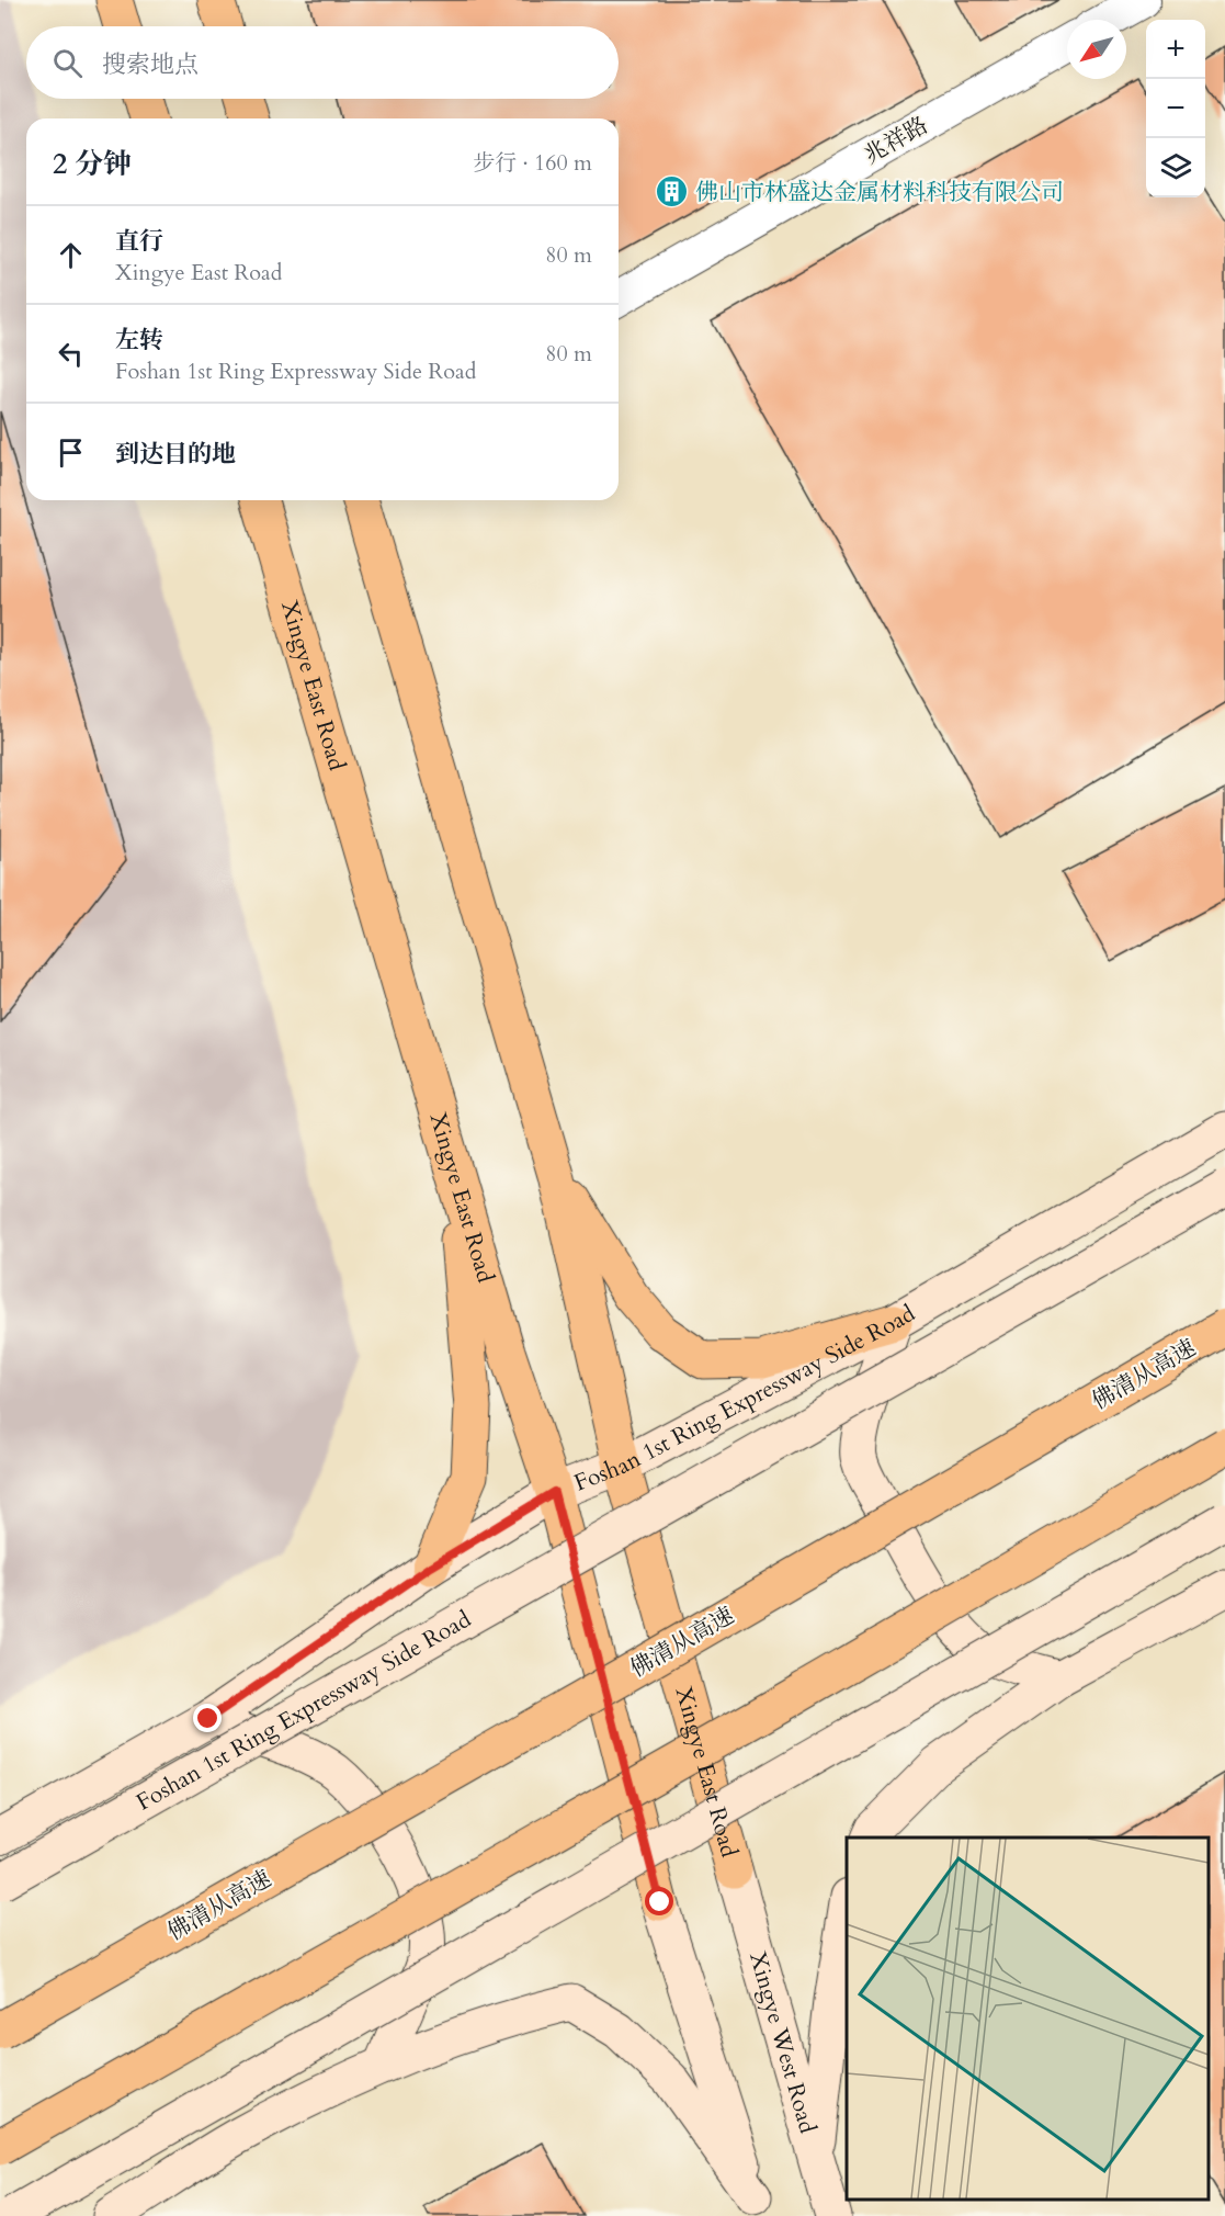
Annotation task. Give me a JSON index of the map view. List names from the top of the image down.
{
  "streets": {
    "main road": [
      "Xingye East Road",
      "佛清从高速",
      "Foshan 1st Ring Expressway Side Road",
      "Xingye West Road"
    ],
    "street": ["兆祥路"]
  },
  "crossings": [
    ["Xingye East Road", "Foshan 1st Ring Expressway Side Road"],
    ["Xingye East Road", "Xingye West Road"]
  ],
  "places": {
    "building": ["佛山市林盛达金属材料科技有限公司"]
  },
  "north": "bottom left",
  "page": {
    "map_buttons": ["+", "−"],
    "search": "搜索地点",
    "heading": ["2 分钟", "步行 · 160 m"],
    "list": [
      ["直行", "Xingye East Road", "80 m"],
      ["左转", "Foshan 1st Ring Expressway Side Road", "80 m"],
      "到达目的地"
    ]
  }
}
